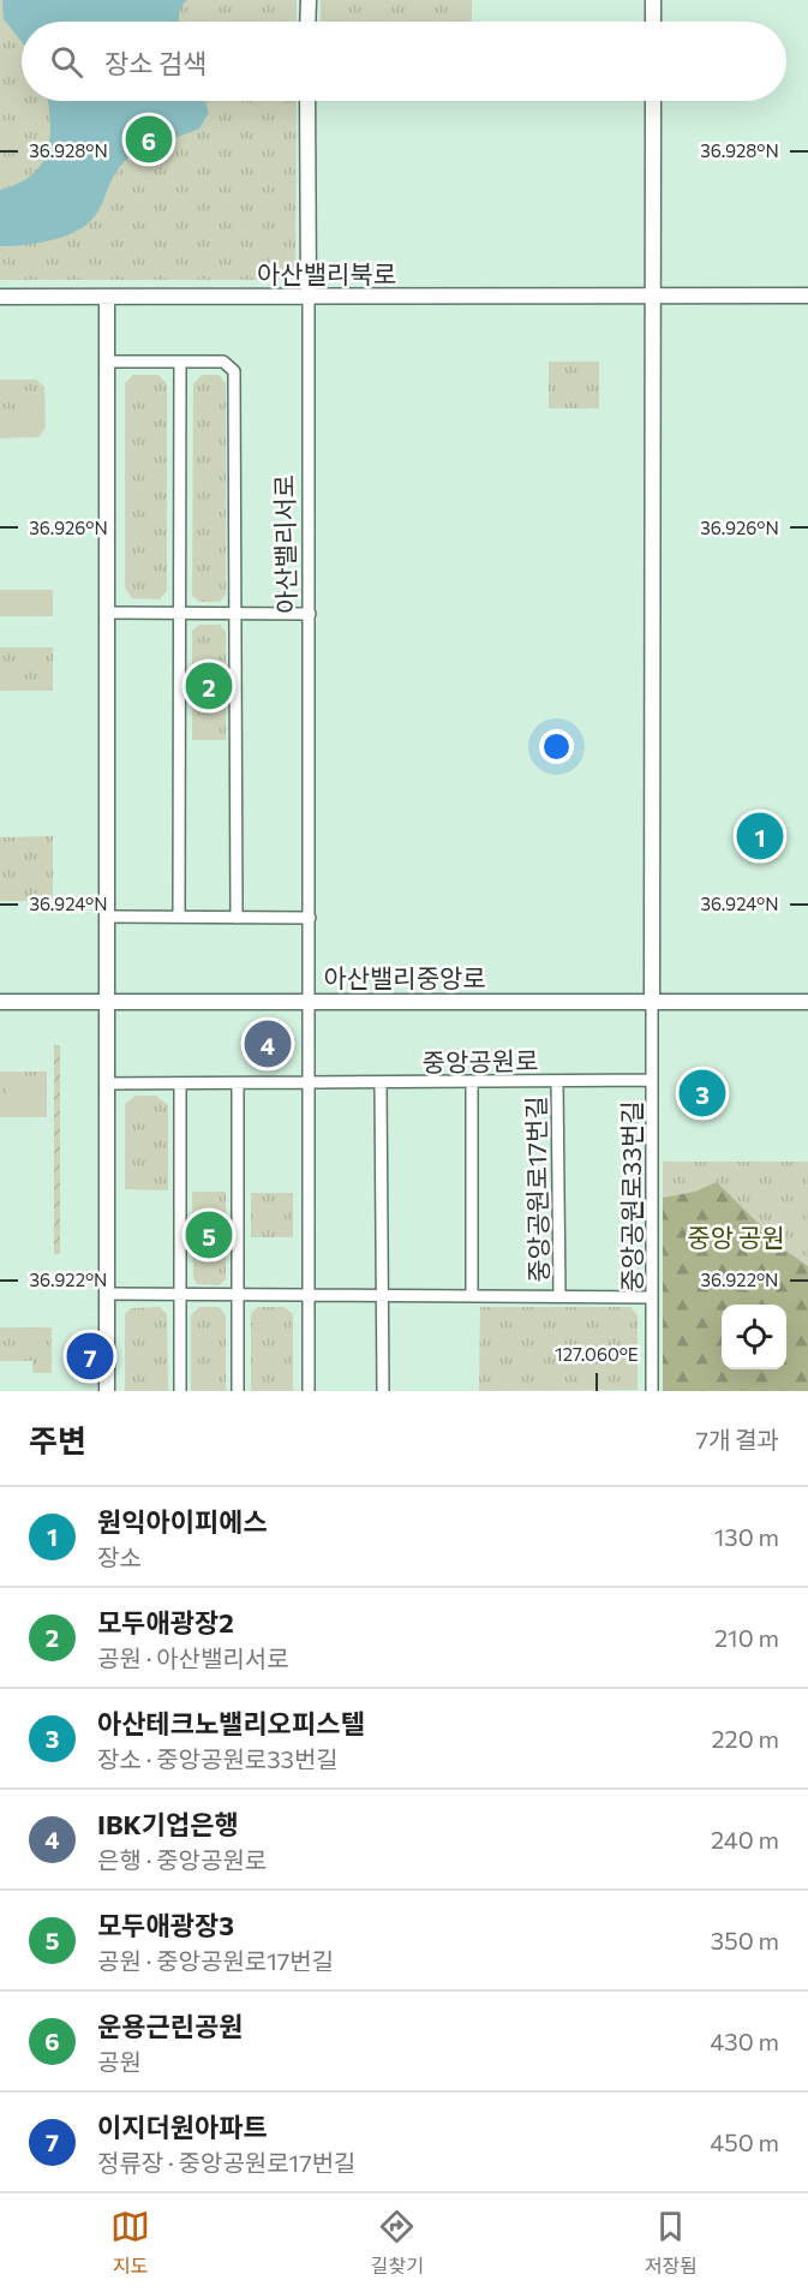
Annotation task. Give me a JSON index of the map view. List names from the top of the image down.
{
  "streets": {
    "street": [
      "아산밸리북로",
      "아산밸리서로",
      "아산밸리중앙로",
      "중앙공원로",
      "중앙공원로17번길",
      "중앙공원로33번길"
    ]
  },
  "crossings": [
    ["아산밸리북로", "아산밸리서로"],
    ["아산밸리서로", "아산밸리중앙로"],
    ["아산밸리중앙로", "중앙공원로33번길"],
    ["중앙공원로", "중앙공원로17번길"],
    ["중앙공원로", "중앙공원로33번길"],
    ["중앙공원로17번길", "중앙공원로33번길"]
  ],
  "parks": ["중앙 공원"],
  "page": {
    "search": "장소 검색",
    "pins": [
      "6",
      "2",
      "1",
      "4",
      "3",
      "5",
      "7"
    ],
    "heading": ["주변", "7개 결과"],
    "list": [
      {
        "mark": "1",
        "name": "원익아이피에스",
        "note": "장소",
        "value": "130 m"
      },
      {
        "mark": "2",
        "name": "모두애광장2",
        "note": "공원 · 아산밸리서로",
        "value": "210 m"
      },
      {
        "mark": "3",
        "name": "아산테크노밸리오피스텔",
        "note": "장소 · 중앙공원로33번길",
        "value": "220 m"
      },
      {
        "mark": "4",
        "name": "IBK기업은행",
        "note": "은행 · 중앙공원로",
        "value": "240 m"
      },
      {
        "mark": "5",
        "name": "모두애광장3",
        "note": "공원 · 중앙공원로17번길",
        "value": "350 m"
      },
      {
        "mark": "6",
        "name": "운용근린공원",
        "note": "공원",
        "value": "430 m"
      },
      {
        "mark": "7",
        "name": "이지더원아파트",
        "note": "정류장 · 중앙공원로17번길",
        "value": "450 m"
      }
    ],
    "nav": ["지도", "길찾기", "저장됨"]
  },
  "coordinates": [
    "36.928°N",
    "36.926°N",
    "36.924°N",
    "36.922°N",
    "127.060°E"
  ]
}
